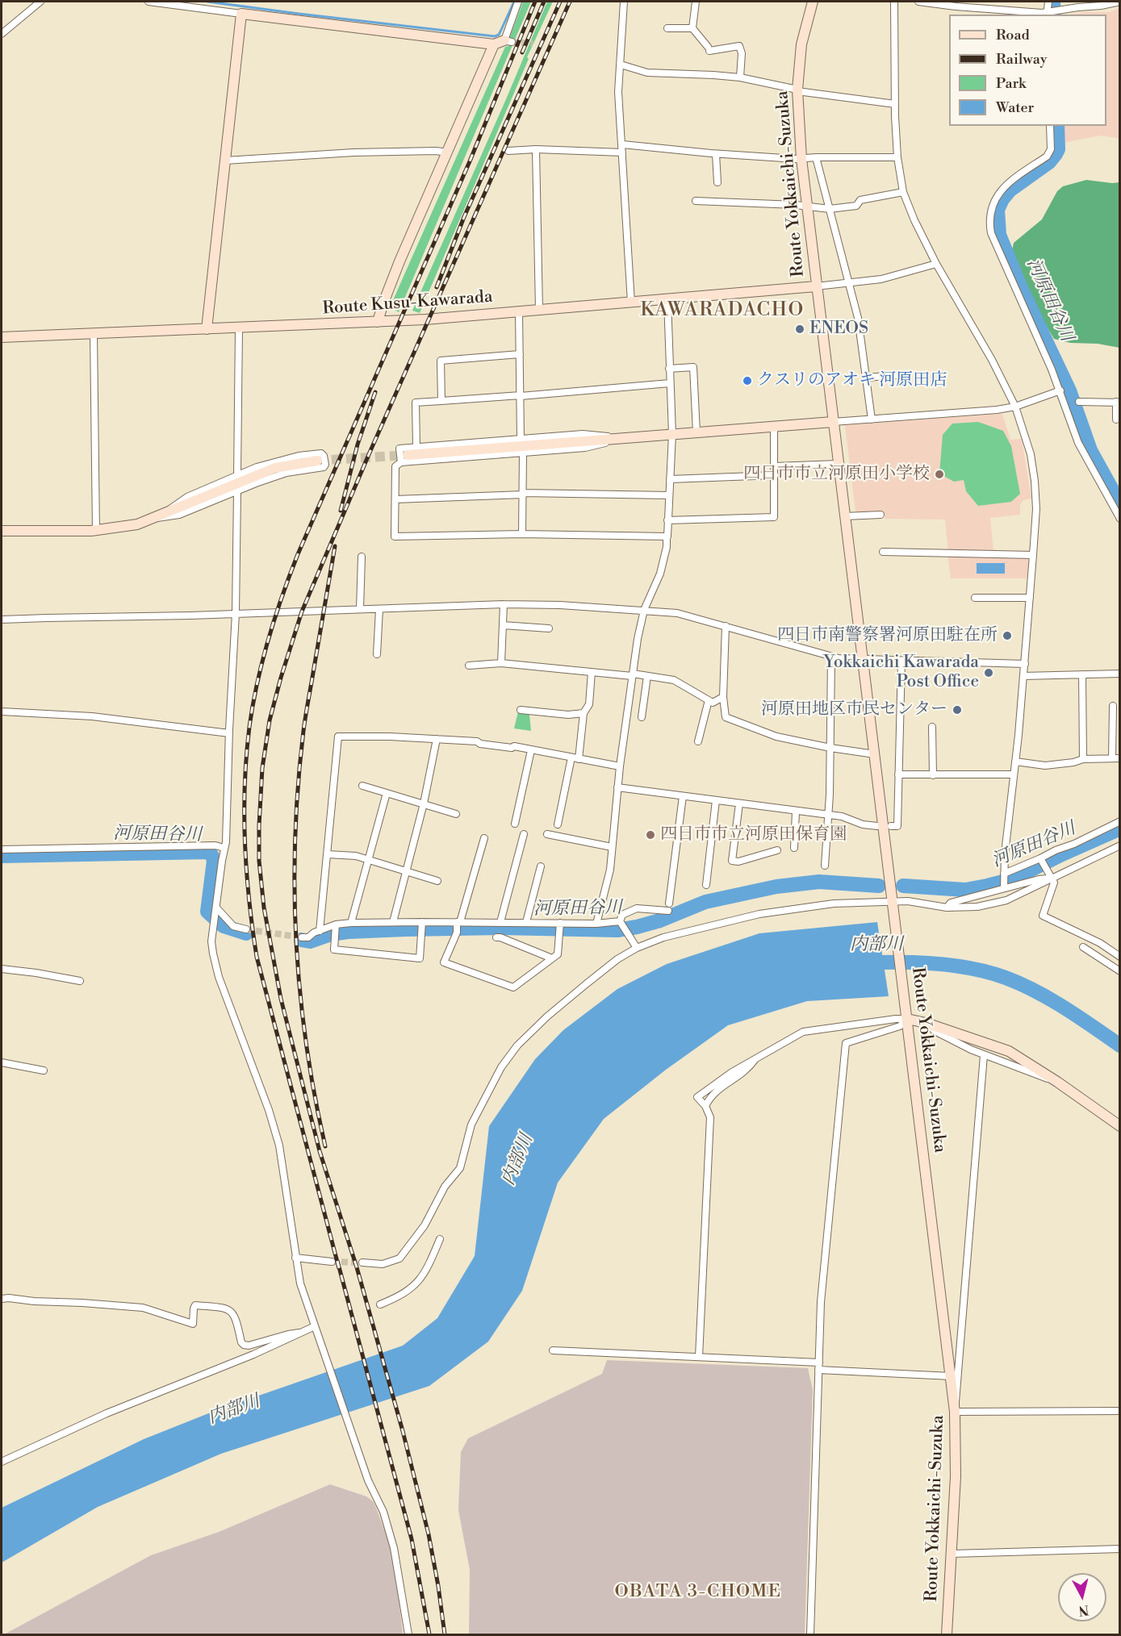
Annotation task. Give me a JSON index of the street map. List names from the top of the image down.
{
  "streets": {
    "main road": ["Route Yokkaichi-Suzuka", "Route Kusu-Kawarada"]
  },
  "crossings": [
    ["Route Yokkaichi-Suzuka", "Route Kusu-Kawarada"]
  ],
  "districts": ["KAWARADACHO", "OBATA 3-CHOME"],
  "water": ["河原田谷川", "内部川"],
  "places": [
    "ENEOS",
    "クスリのアオキ 河原田店",
    "四日市市立河原田小学校",
    "四日市南警察署河原田駐在所",
    "Yokkaichi Kawarada Post Office",
    "河原田地区市民センター",
    "四日市市立河原田保育園"
  ],
  "legend": [
    "Road",
    "Railway",
    "Park",
    "Water"
  ],
  "north": "bottom"
}
